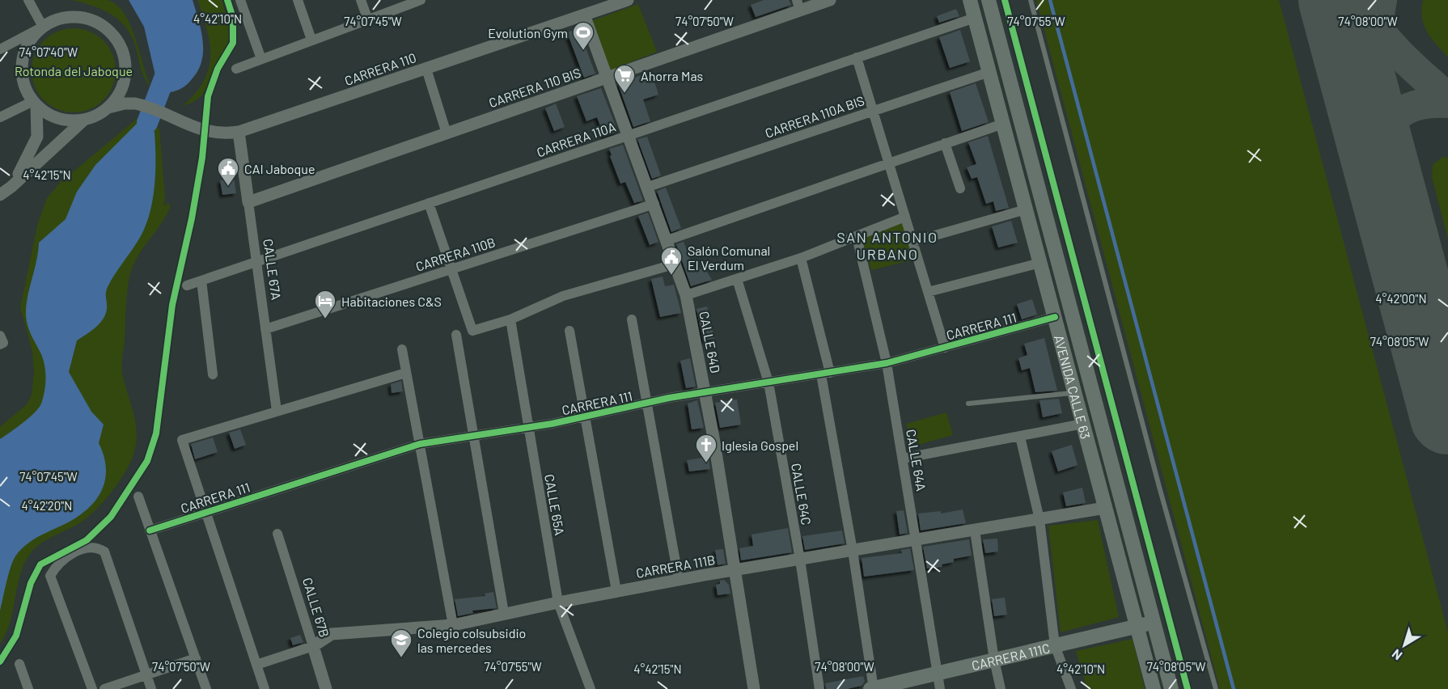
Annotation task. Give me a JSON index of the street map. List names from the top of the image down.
{
  "streets": {
    "main road": ["AVENIDA CALLE 63", "CARRERA 111C"],
    "street": [
      "CARRERA 110",
      "CARRERA 110 BIS",
      "CARRERA 110A BIS",
      "CARRERA 110A",
      "CARRERA 110B",
      "CALLE 67A",
      "CARRERA 111",
      "CALLE 64D",
      "CALLE 64A",
      "CALLE 64C",
      "CALLE 65A",
      "CARRERA 111B",
      "CALLE 67B"
    ]
  },
  "crossings": [
    ["CARRERA 110", "CALLE 67A"],
    ["CARRERA 110", "CALLE 64D"],
    ["CARRERA 110 BIS", "CALLE 67A"],
    ["CARRERA 110 BIS", "CALLE 64D"],
    ["CARRERA 110A BIS", "CALLE 64D"],
    ["CARRERA 110A BIS", "AVENIDA CALLE 63"],
    ["CARRERA 110A", "CALLE 67A"],
    ["CARRERA 110A", "CALLE 64D"],
    ["CARRERA 110A", "AVENIDA CALLE 63"],
    ["CARRERA 110B", "CALLE 67A"],
    ["CARRERA 110B", "CALLE 64D"],
    ["CARRERA 111", "CALLE 64D"],
    ["CARRERA 111", "AVENIDA CALLE 63"],
    ["CARRERA 111", "CALLE 64A"],
    ["CARRERA 111", "CALLE 64C"],
    ["CARRERA 111", "CALLE 65A"],
    ["CALLE 64D", "CARRERA 111B"],
    ["AVENIDA CALLE 63", "CARRERA 111B"],
    ["AVENIDA CALLE 63", "CARRERA 111C"],
    ["CALLE 64A", "CARRERA 111B"],
    ["CALLE 64A", "CARRERA 111C"],
    ["CALLE 64C", "CARRERA 111B"],
    ["CALLE 65A", "CARRERA 111B"],
    ["CARRERA 111B", "CALLE 67B"]
  ],
  "districts": ["SAN ANTONIO URBANO"],
  "parks": ["Rotonda del Jaboque"],
  "places": {
    "sports": ["Evolution Gym"],
    "supermarket": ["Ahorra Mas"],
    "public building": ["CAI Jaboque", "Salón Comunal El Verdum"],
    "hotel": ["Habitaciones C&S"],
    "church": ["Iglesia Gospel"],
    "school or university": ["Colegio colsubsidio las mercedes"]
  },
  "north": "bottom left",
  "coordinates": [
    "4°42'10\"N",
    "74°07'45\"W",
    "74°07'50\"W",
    "74°07'55\"W",
    "74°08'00\"W",
    "74°07'40\"W",
    "4°42'15\"N",
    "4°42'00\"N",
    "74°08'05\"W",
    "4°42'20\"N"
  ]
}
